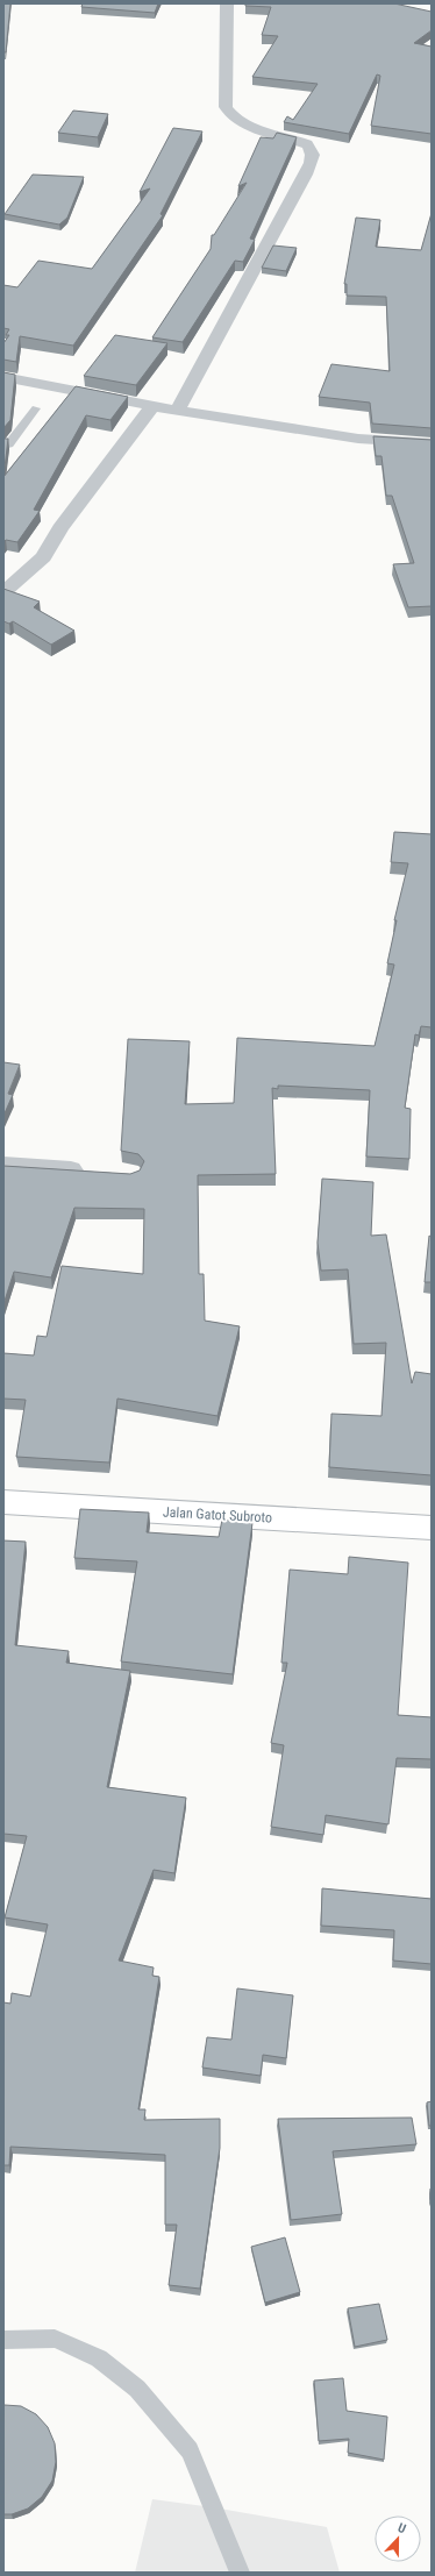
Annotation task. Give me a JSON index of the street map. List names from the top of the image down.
{
  "streets": {
    "highway": ["Jalan Gatot Subroto"]
  },
  "north": "top"
}
